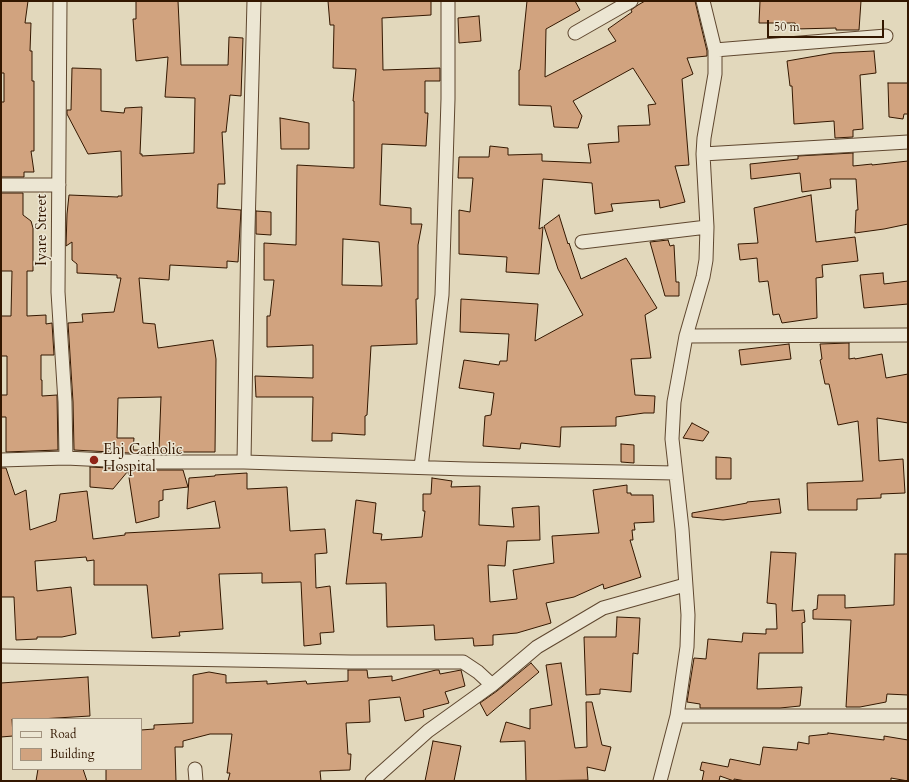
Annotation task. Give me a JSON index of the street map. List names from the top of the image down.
{
  "streets": {
    "street": ["Iyare Street"]
  },
  "places": ["Ehj Catholic Hospital"],
  "legend": ["Road", "Building"],
  "scale_bar": "50 m"
}
